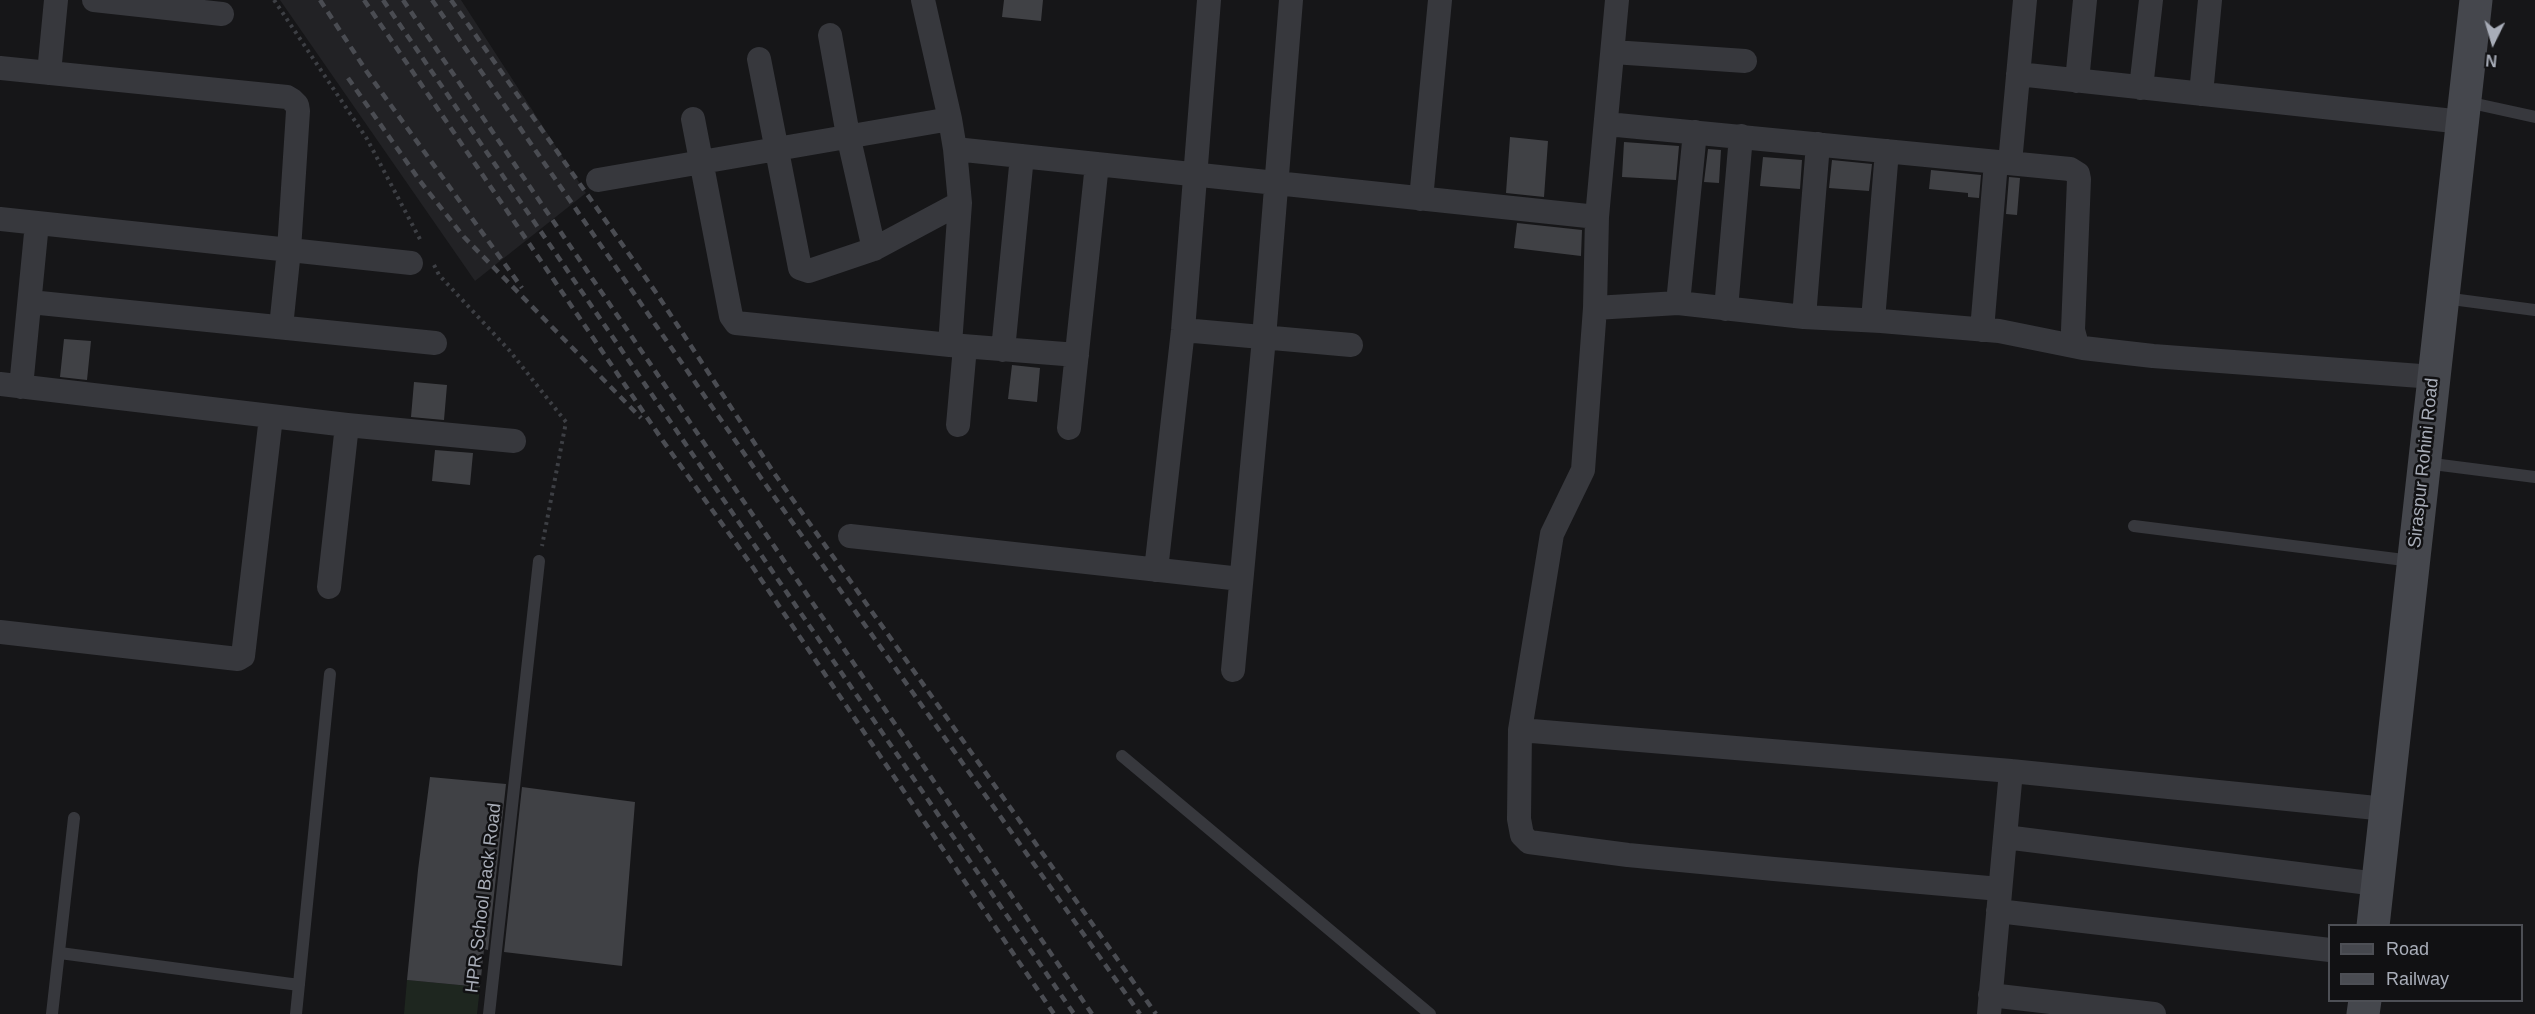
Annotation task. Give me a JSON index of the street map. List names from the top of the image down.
{
  "streets": {
    "street": ["Siraspur Rohini Road"],
    "lane": ["HPR School Back Road"]
  },
  "legend": ["Road", "Railway"],
  "north": "bottom"
}
